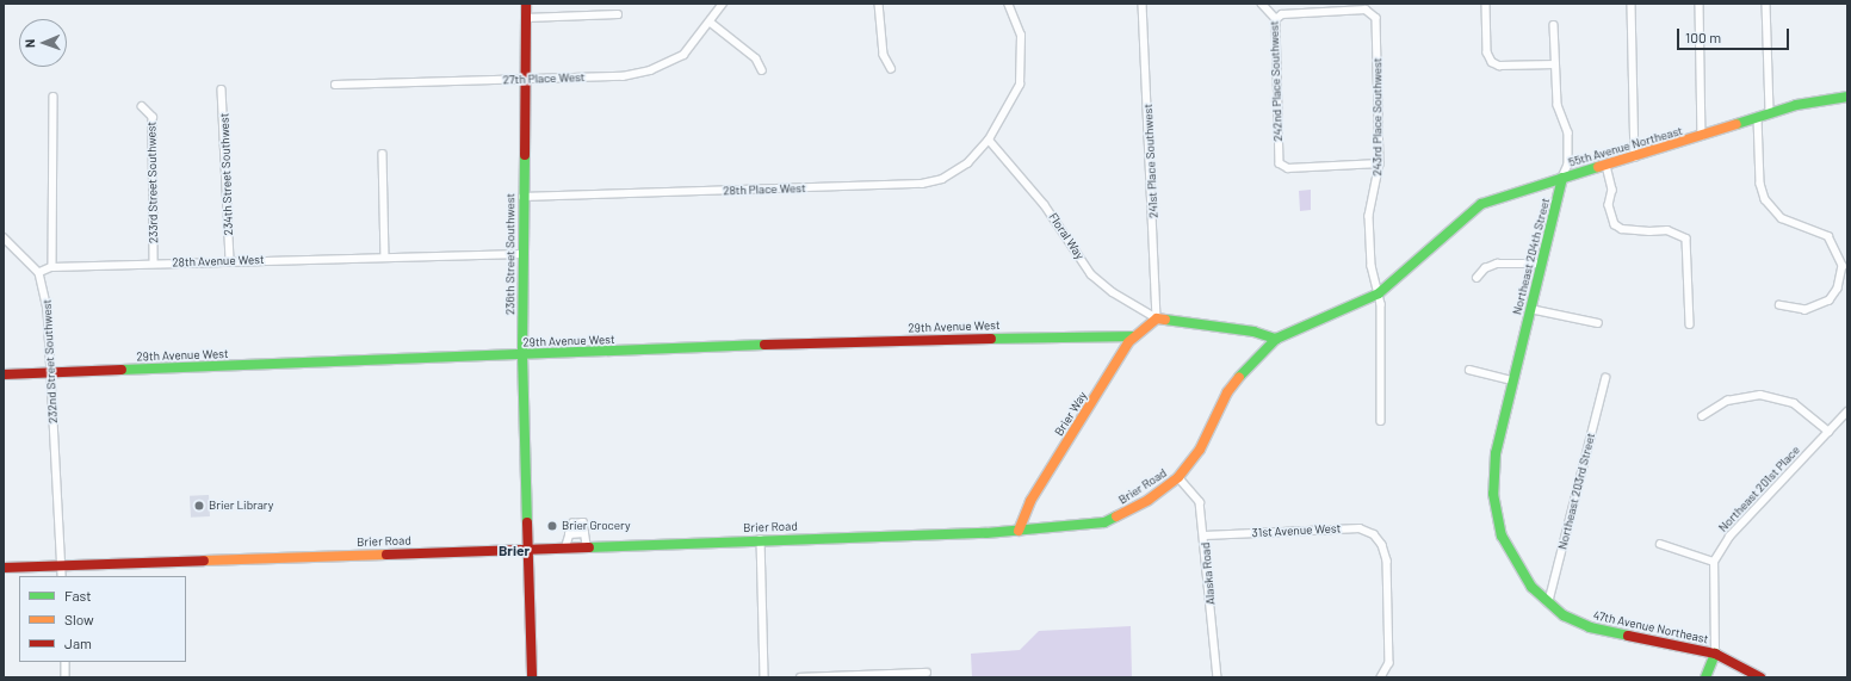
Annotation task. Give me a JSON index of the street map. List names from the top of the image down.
{
  "streets": {
    "street": [
      "27th Place West",
      "242nd Place Southwest",
      "243rd Place Southwest",
      "55th Avenue Northeast",
      "241st Place Southwest",
      "234th Street Southwest",
      "233rd Street Southwest",
      "28th Place West",
      "Floral Way",
      "236th Street Southwest",
      "Northeast 204th Street",
      "28th Avenue West",
      "29th Avenue West",
      "232nd Street Southwest",
      "Brier Way",
      "Brier Road",
      "Northeast 201st Place",
      "Northeast 203rd Street",
      "31st Avenue West",
      "Alaska Road",
      "47th Avenue Northeast"
    ]
  },
  "crossings": [
    ["27th Place West", "236th Street Southwest"],
    ["242nd Place Southwest", "243rd Place Southwest"],
    ["243rd Place Southwest", "Brier Road"],
    ["55th Avenue Northeast", "Northeast 204th Street"],
    ["55th Avenue Northeast", "Brier Road"],
    ["241st Place Southwest", "Floral Way"],
    ["241st Place Southwest", "Brier Way"],
    ["234th Street Southwest", "28th Avenue West"],
    ["233rd Street Southwest", "28th Avenue West"],
    ["28th Place West", "Floral Way"],
    ["28th Place West", "236th Street Southwest"],
    ["Floral Way", "Brier Way"],
    ["236th Street Southwest", "28th Avenue West"],
    ["236th Street Southwest", "29th Avenue West"],
    ["236th Street Southwest", "Brier Road"],
    ["Northeast 204th Street", "47th Avenue Northeast"],
    ["29th Avenue West", "232nd Street Southwest"],
    ["29th Avenue West", "Brier Way"],
    ["232nd Street Southwest", "Brier Road"],
    ["Brier Way", "Brier Road"],
    ["Brier Road", "Alaska Road"],
    ["Northeast 203rd Street", "47th Avenue Northeast"],
    ["31st Avenue West", "Alaska Road"]
  ],
  "districts": ["Brier"],
  "places": ["Brier Library", "Brier Grocery"],
  "legend": ["Fast", "Slow", "Jam"],
  "scale_bar": "100 m",
  "north": "left"
}
